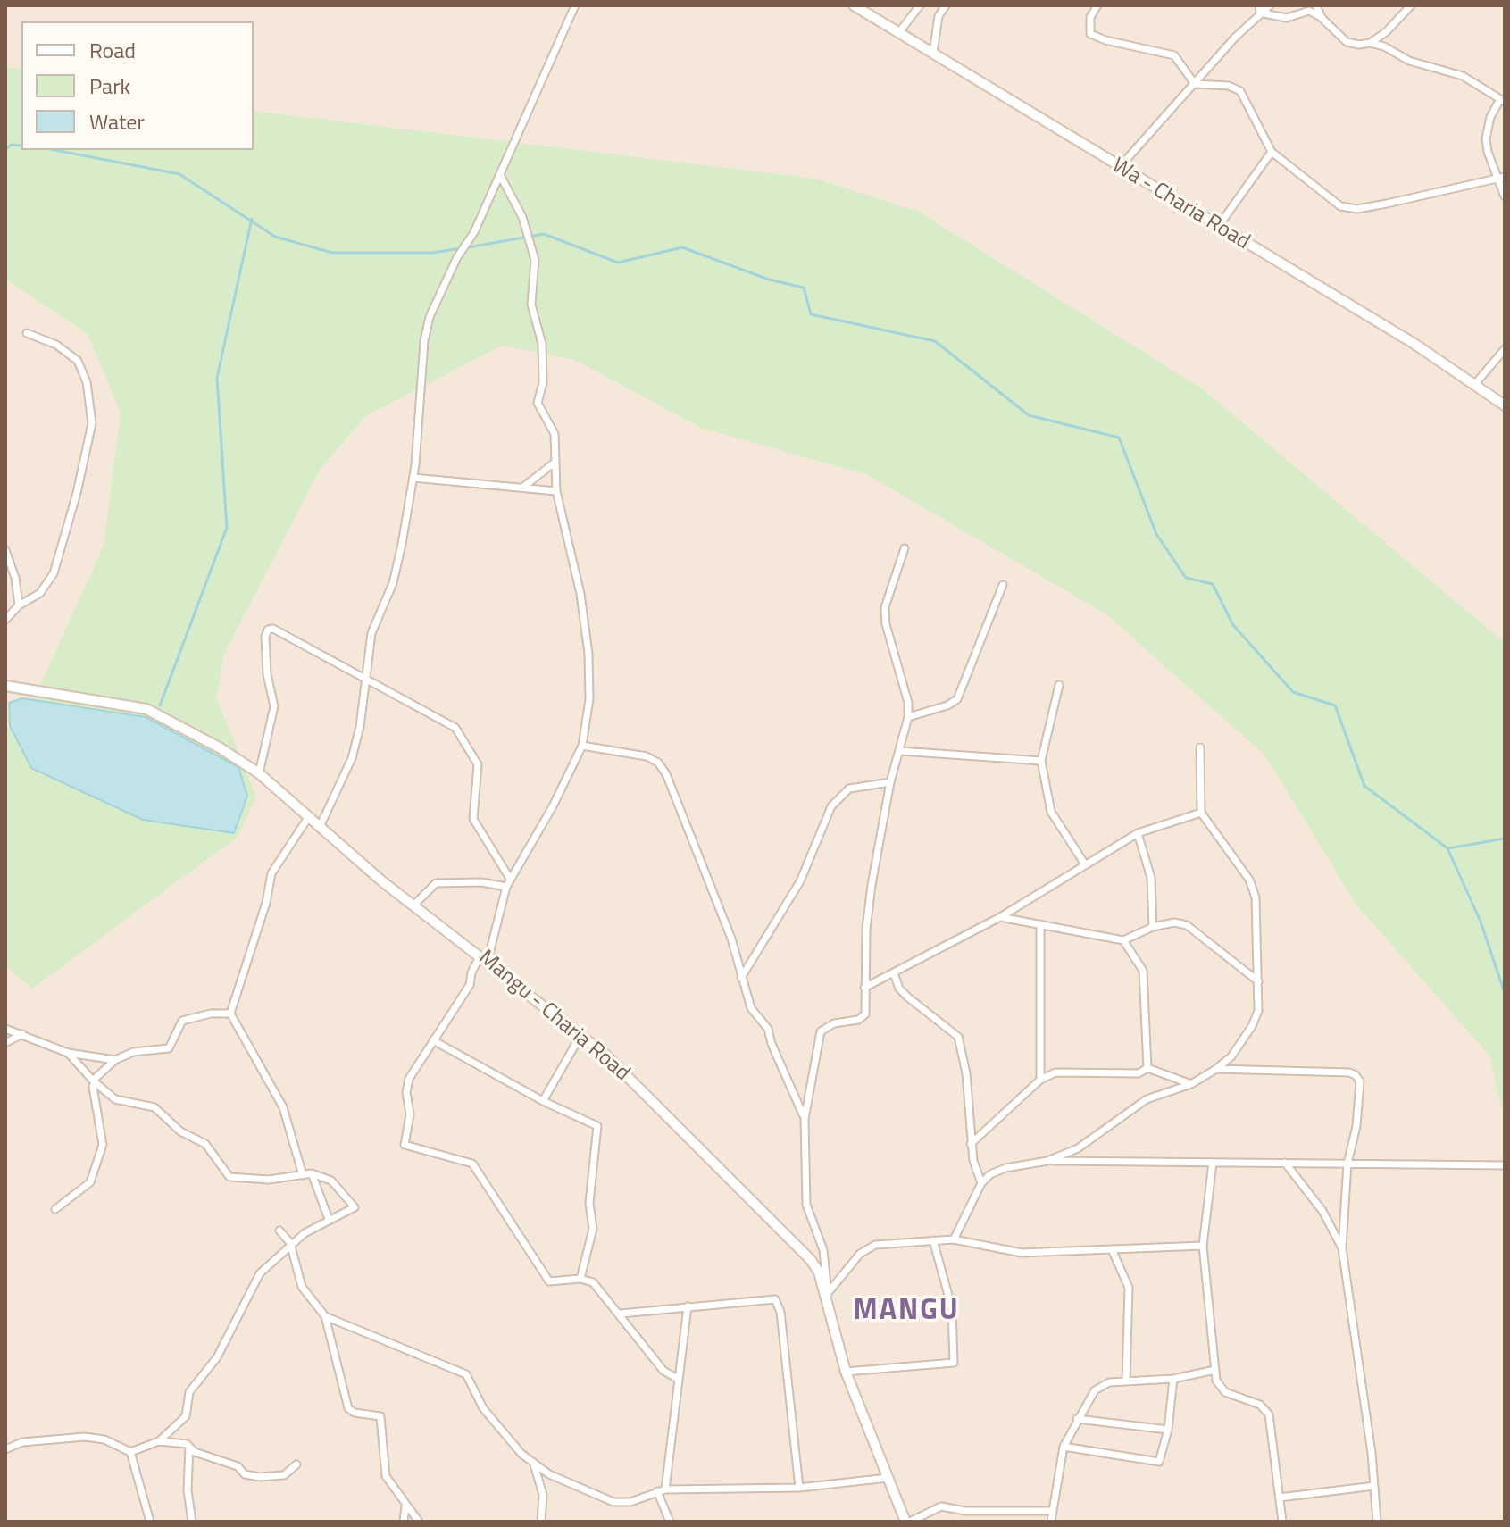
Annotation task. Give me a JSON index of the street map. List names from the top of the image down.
{
  "streets": {
    "street": ["Wa - Charia Road", "Mangu - Charia Road"]
  },
  "districts": ["MANGU"],
  "legend": ["Road", "Park", "Water"]
}
